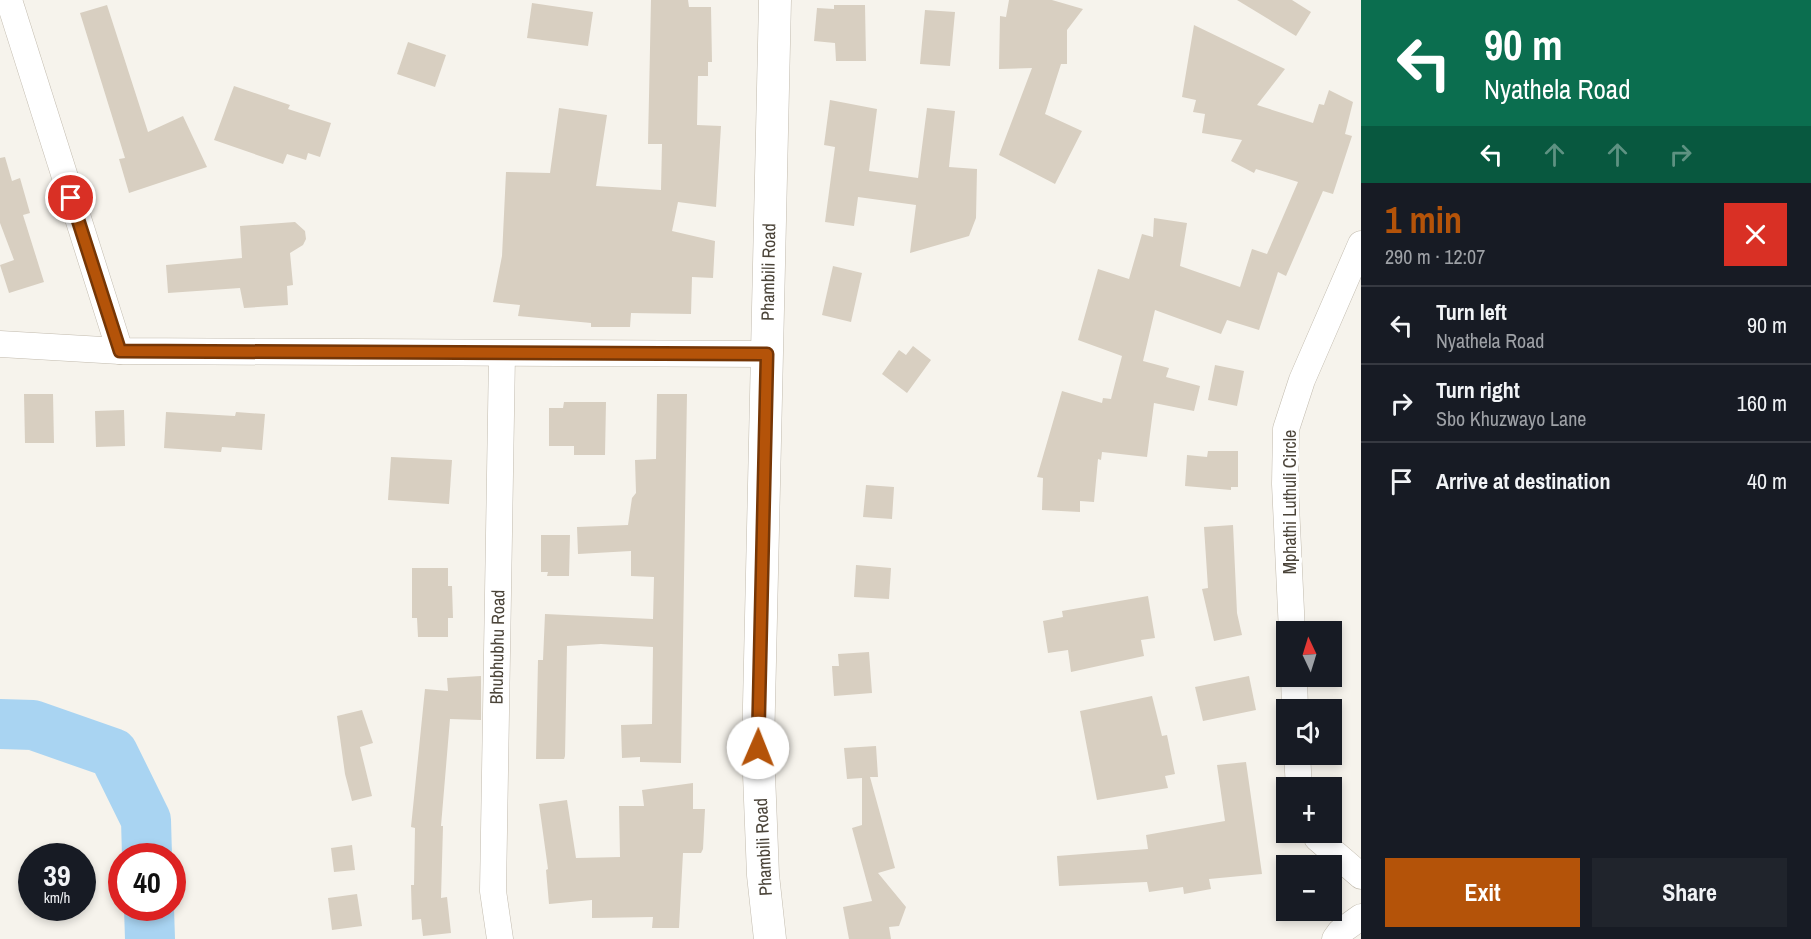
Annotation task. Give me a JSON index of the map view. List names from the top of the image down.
{
  "streets": {
    "street": ["Phambili Road", "Mphathi Luthuli Circle", "Bhubhubhu Road"]
  },
  "north": "top",
  "page": {
    "turn": ["90 m", "Nyathela Road"],
    "heading": ["1 min", "290 m · 12:07"],
    "list": [
      {
        "name": "Turn left",
        "note": "Nyathela Road",
        "value": "90 m"
      },
      {
        "name": "Turn right",
        "note": "Sbo Khuzwayo Lane",
        "value": "160 m"
      },
      {
        "name": "Arrive at destination",
        "value": "40 m"
      }
    ],
    "map_buttons": ["+", "−"],
    "speed": "39 km/h",
    "limit": "40",
    "buttons": ["Exit", "Share"]
  }
}
